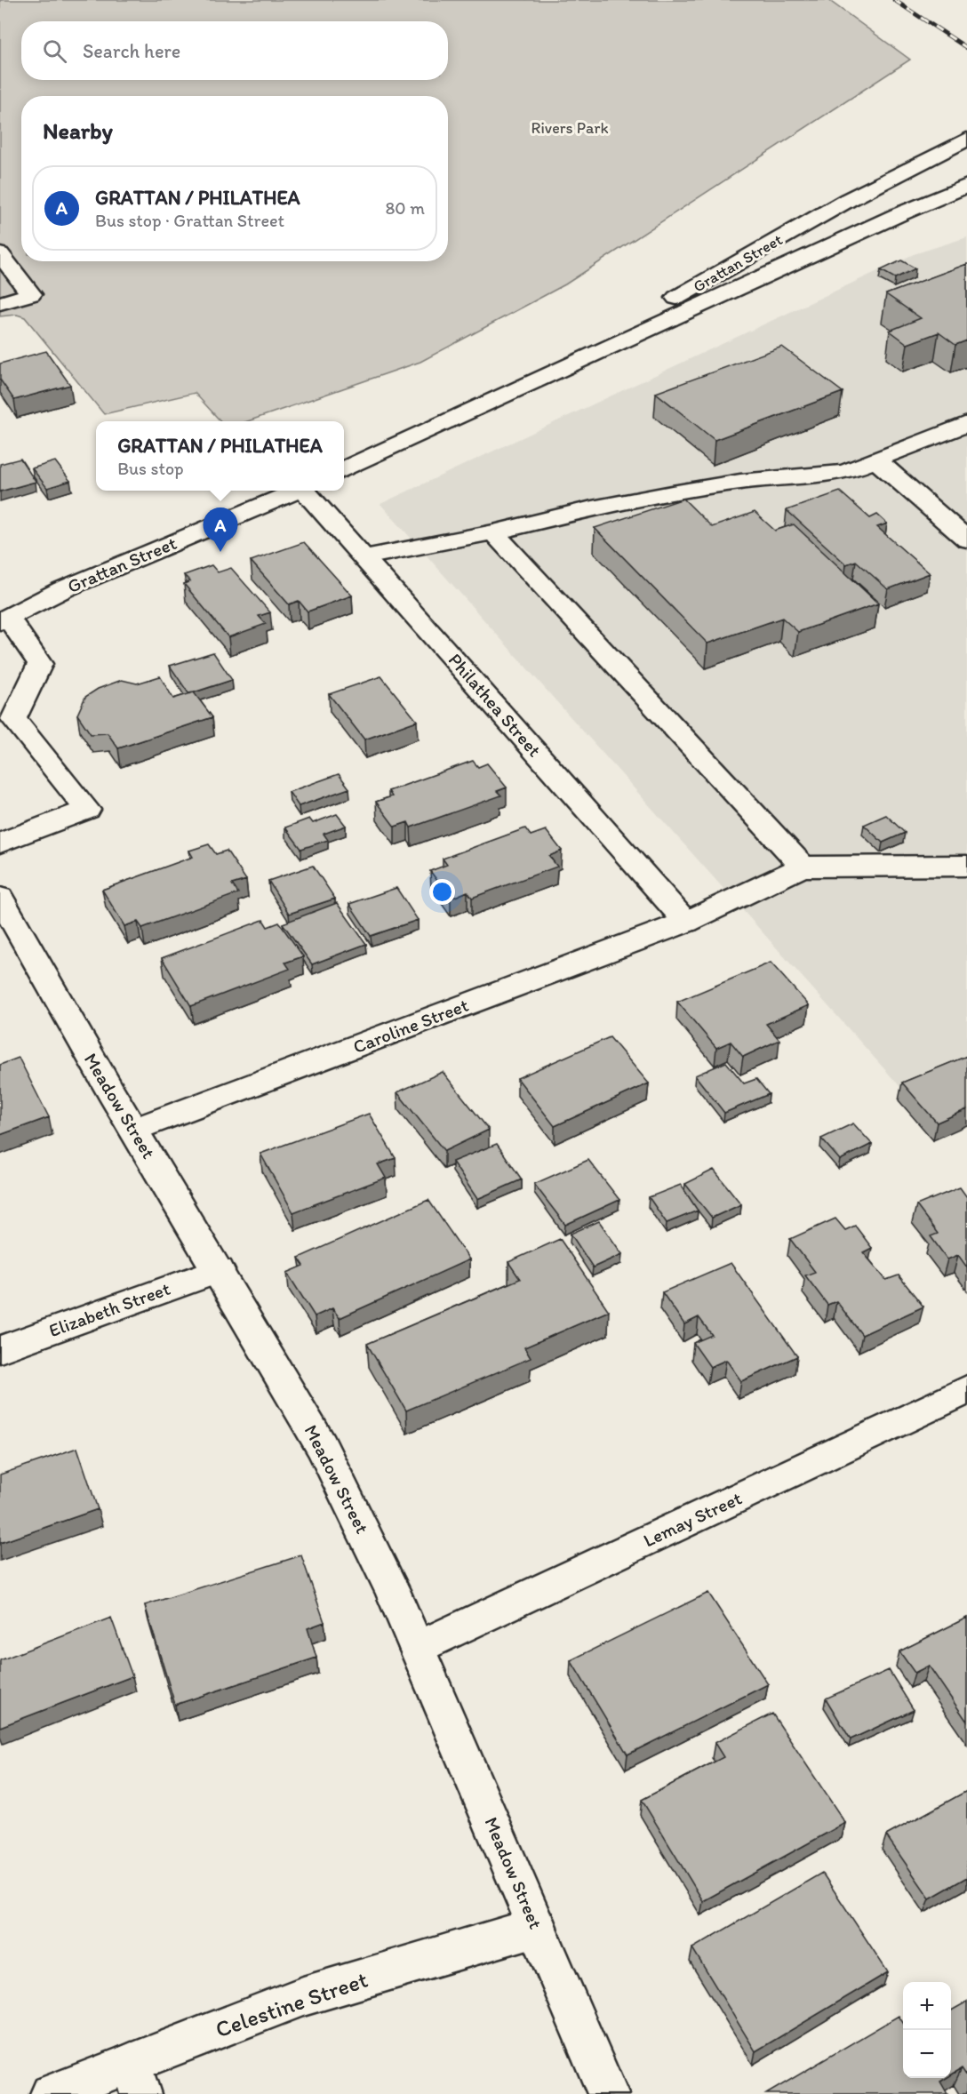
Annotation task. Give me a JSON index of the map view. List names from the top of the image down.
{
  "streets": {
    "main road": [
      "Grattan Street",
      "Philathea Street",
      "Caroline Street",
      "Meadow Street",
      "Elizabeth Street",
      "Lemay Street",
      "Celestine Street"
    ]
  },
  "crossings": [
    ["Philathea Street", "Caroline Street"],
    ["Caroline Street", "Meadow Street"],
    ["Meadow Street", "Elizabeth Street"],
    ["Meadow Street", "Lemay Street"],
    ["Meadow Street", "Celestine Street"]
  ],
  "parks": ["Rivers Park"],
  "page": {
    "search": "Search here",
    "heading": "Nearby",
    "list": [
      {
        "mark": "A",
        "name": "GRATTAN / PHILATHEA",
        "note": "Bus stop · Grattan Street",
        "value": "80 m"
      }
    ],
    "popup": ["GRATTAN / PHILATHEA", "Bus stop"],
    "pins": "A",
    "map_buttons": ["+", "−"]
  }
}
